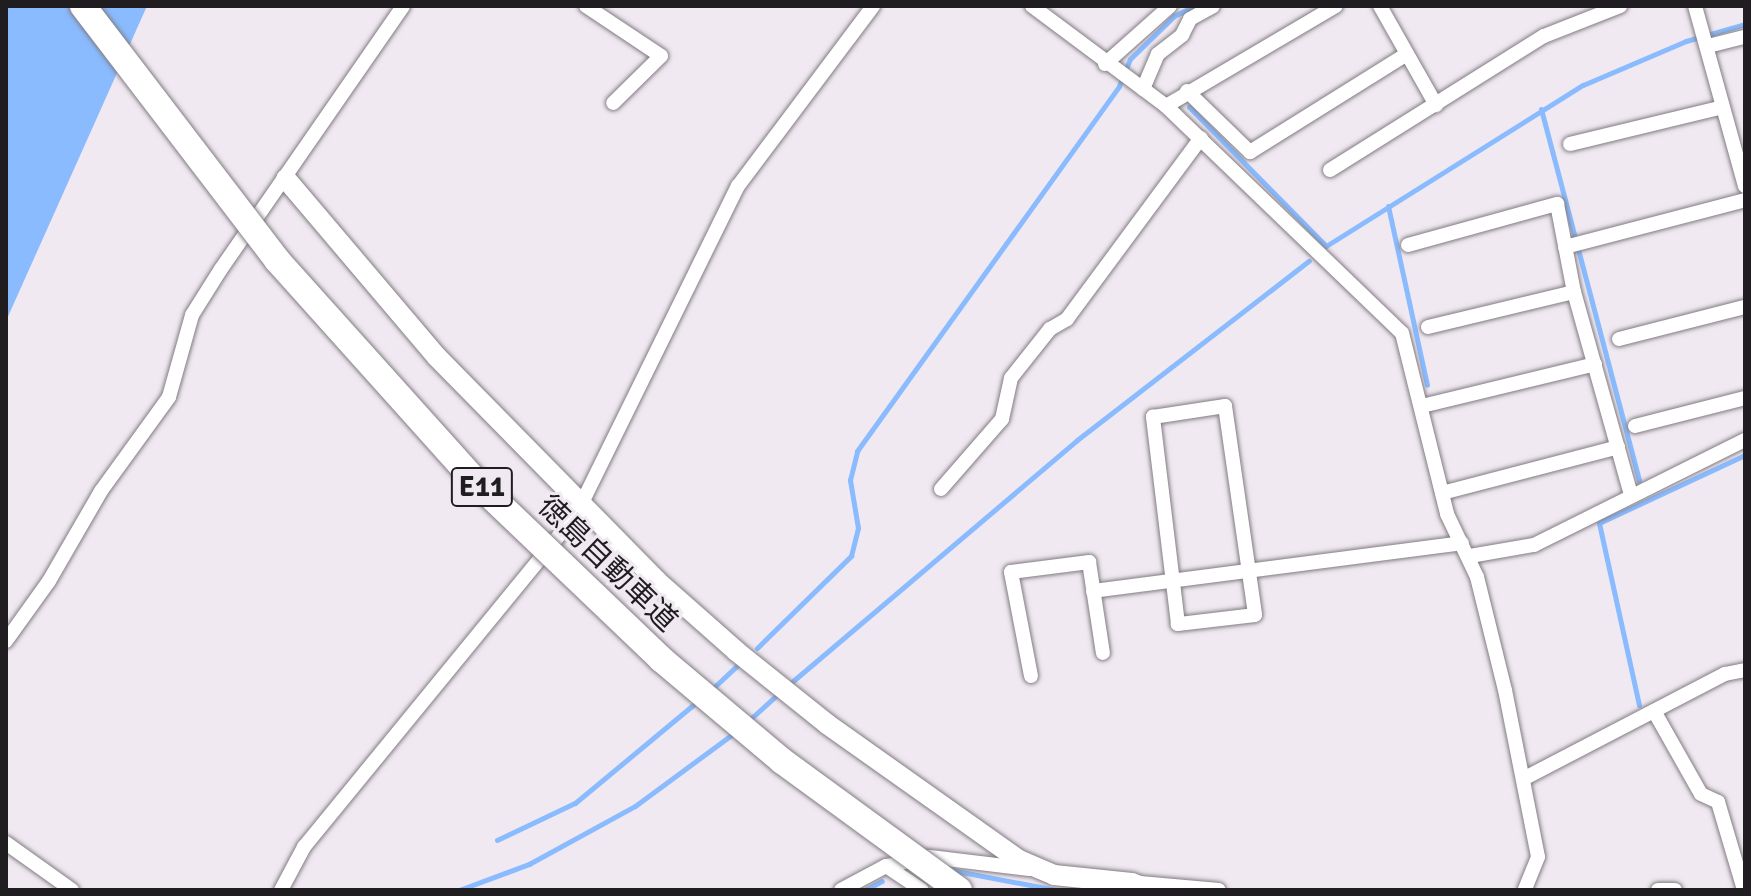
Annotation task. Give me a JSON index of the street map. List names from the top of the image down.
{
  "streets": {
    "highway": ["E11", "徳島自動車道"]
  }
}
